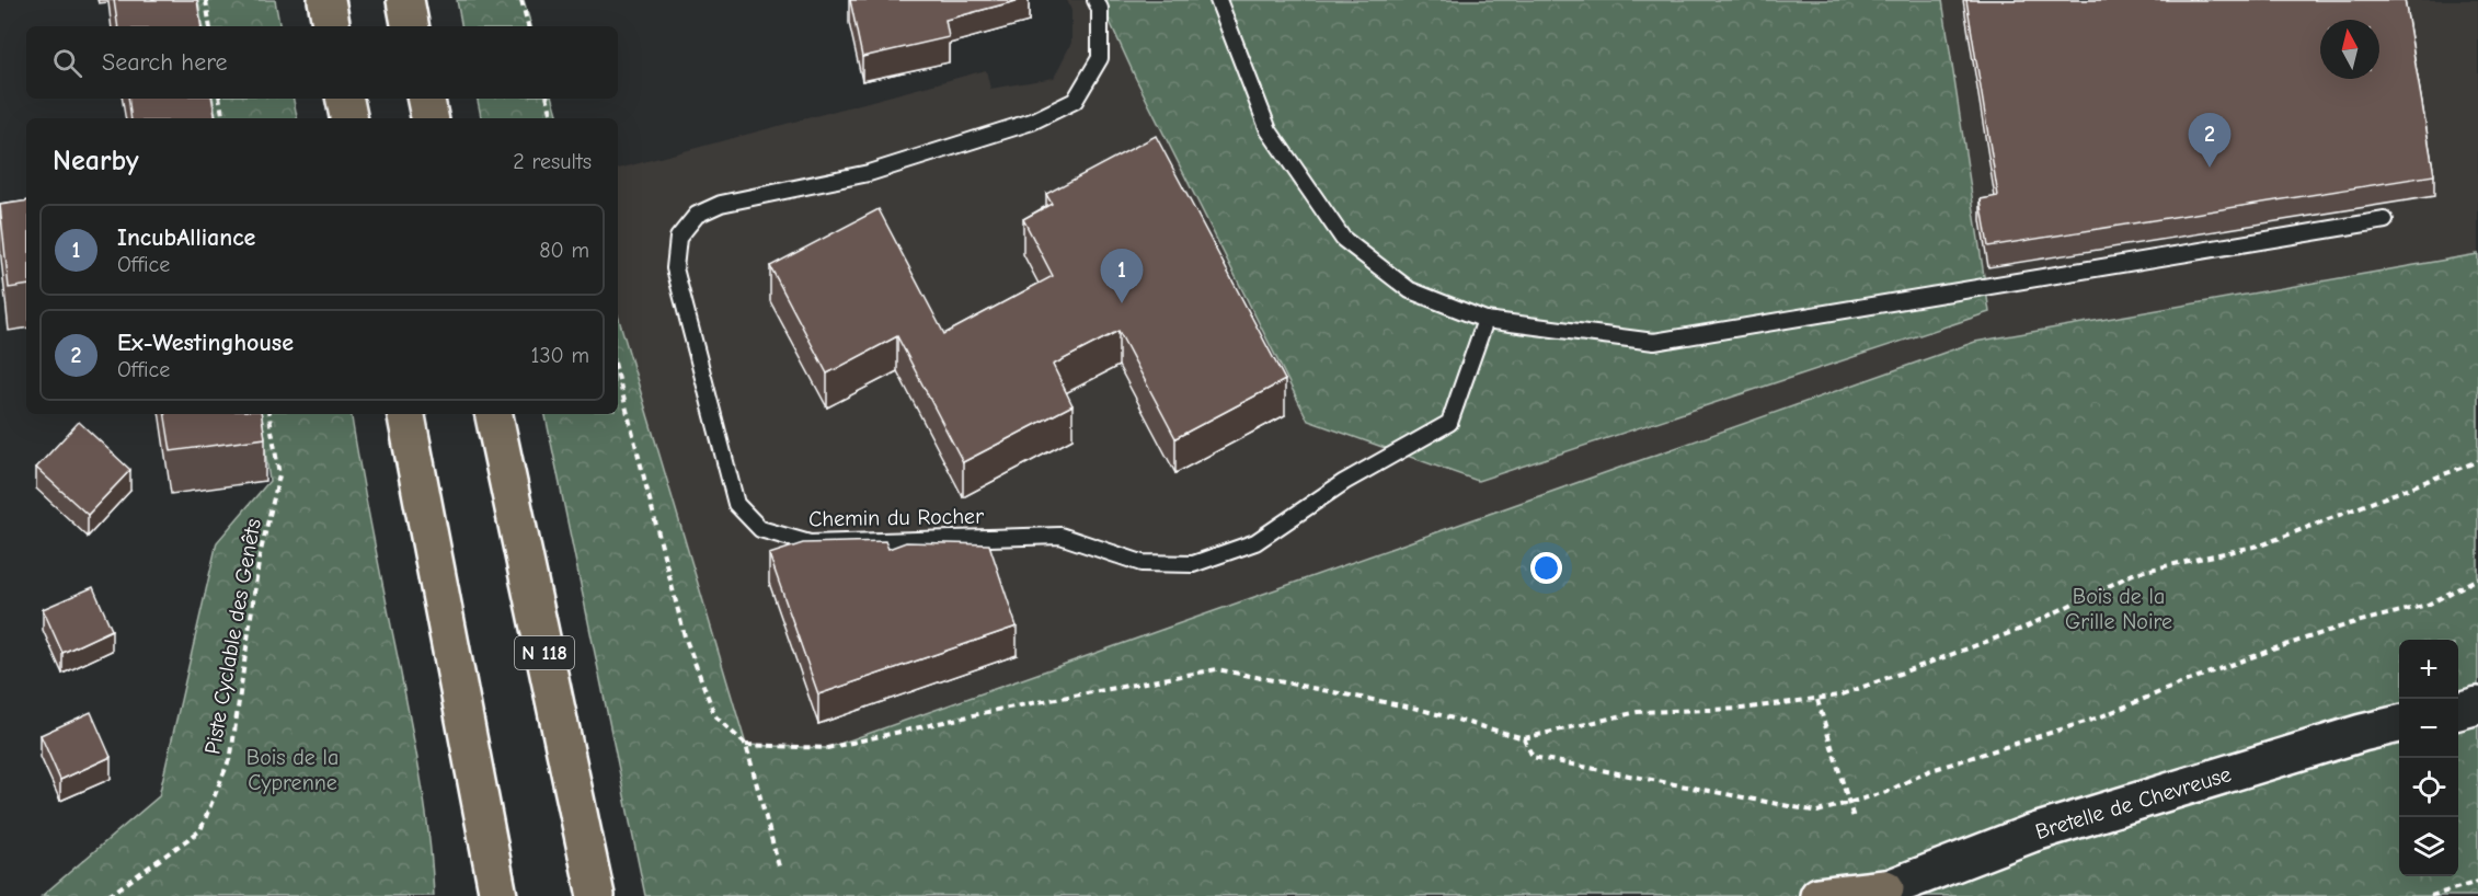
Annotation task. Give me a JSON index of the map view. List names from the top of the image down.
{
  "streets": {
    "highway": ["N 118"],
    "main road": ["Bretelle de Chevreuse"],
    "lane": ["Chemin du Rocher"],
    "path": ["Piste Cyclable des Genêts"]
  },
  "parks": ["Bois de la Grille Noire", "Bois de la Cyprenne"],
  "north": "top",
  "page": {
    "search": "Search here",
    "pins": ["2", "1"],
    "heading": ["Nearby", "2 results"],
    "list": [
      {
        "mark": "1",
        "name": "IncubAlliance",
        "note": "Office",
        "value": "80 m"
      },
      {
        "mark": "2",
        "name": "Ex-Westinghouse",
        "note": "Office",
        "value": "130 m"
      }
    ],
    "map_buttons": ["+", "−"]
  }
}
